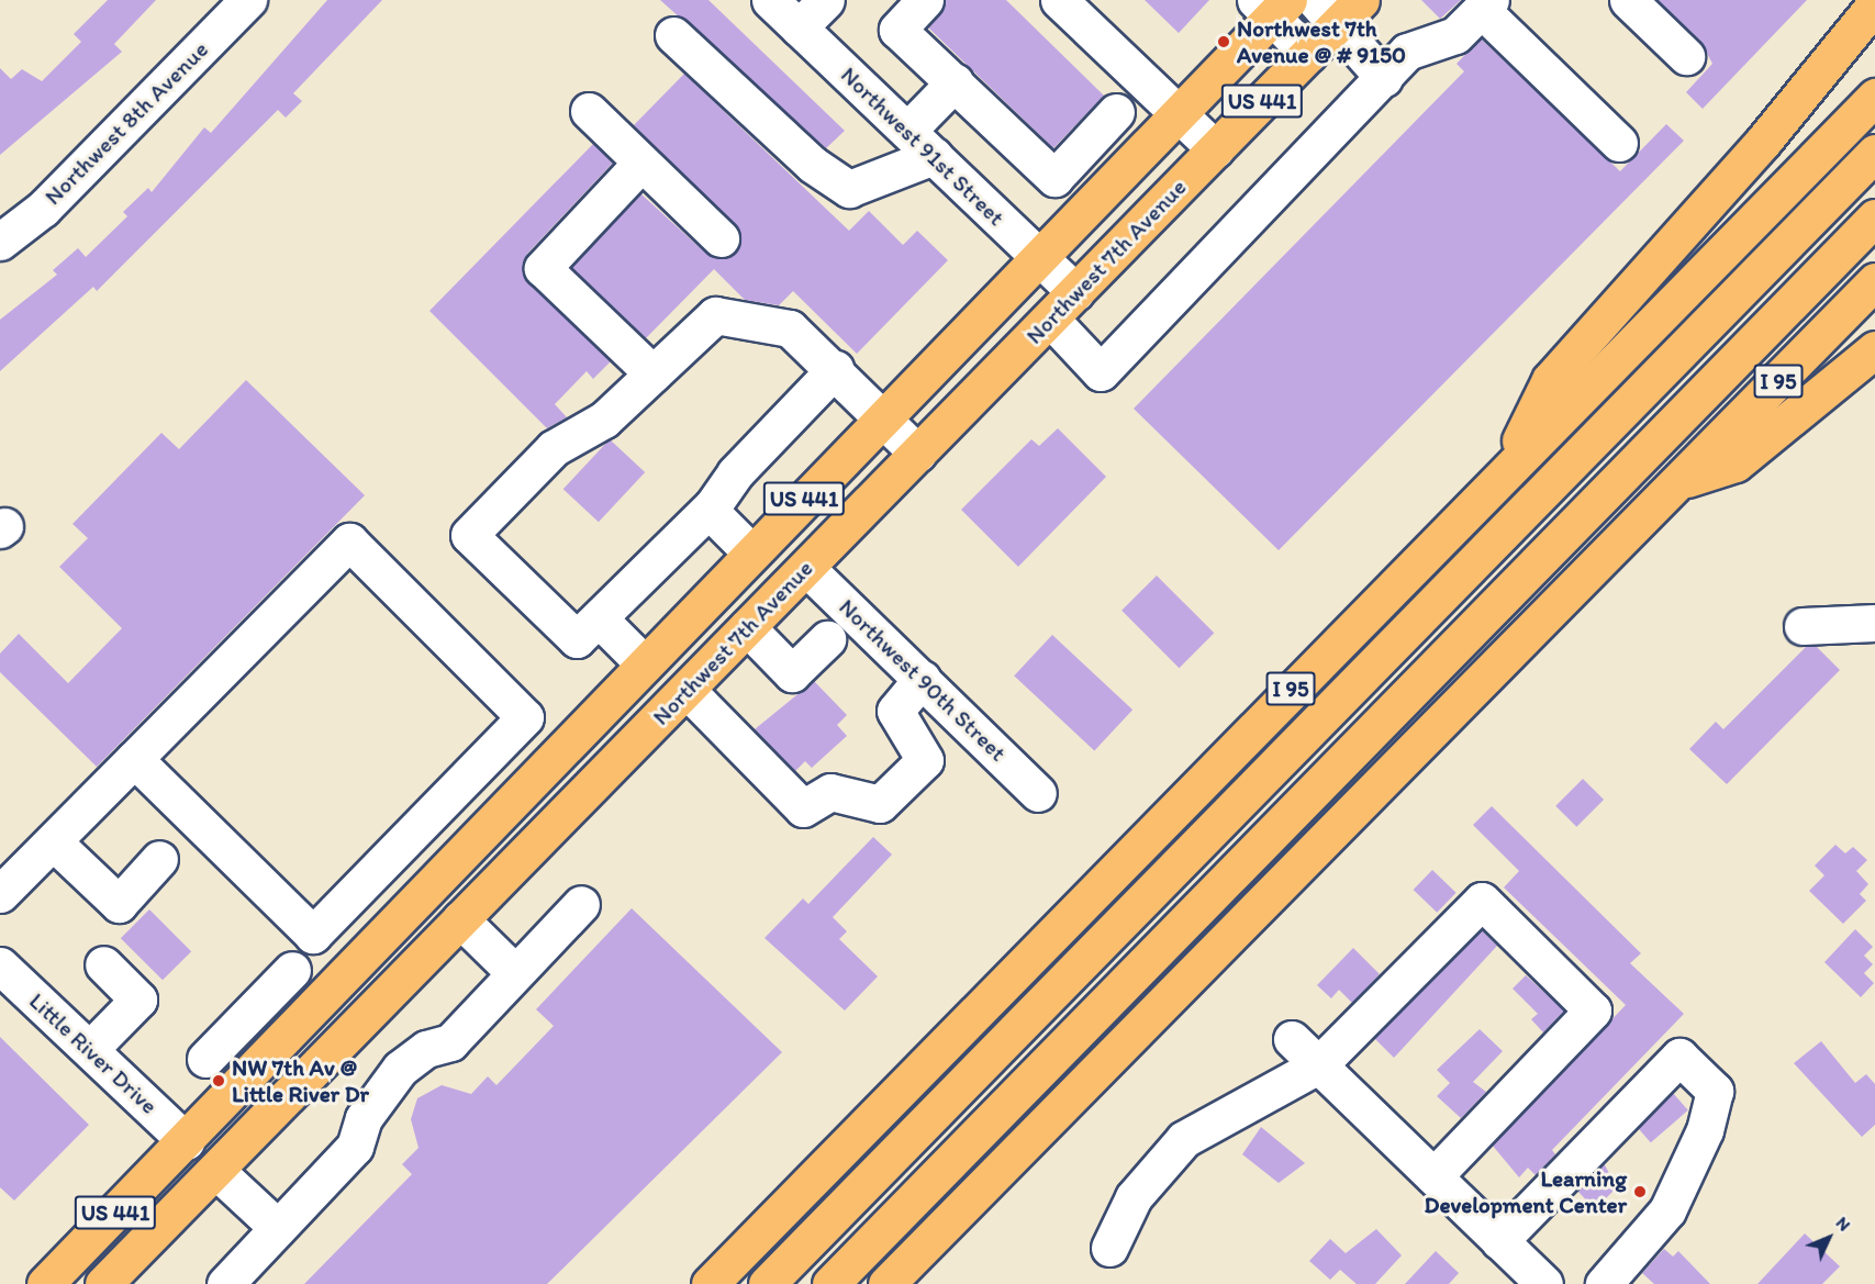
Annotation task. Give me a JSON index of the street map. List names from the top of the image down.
{
  "streets": {
    "main road": ["US 441", "Northwest 7th Avenue", "I 95"],
    "street": [
      "Northwest 8th Avenue",
      "Northwest 91st Street",
      "Northwest 90th Street",
      "Little River Drive"
    ]
  },
  "crossings": [
    ["Northwest 91st Street", "Northwest 7th Avenue"],
    ["Northwest 7th Avenue", "Northwest 90th Street"],
    ["Northwest 7th Avenue", "Little River Drive"]
  ],
  "places": ["Northwest 7th Avenue @ # 9150", "NW 7th Av @ Little River Dr", "Learning Development Center"],
  "north": "top right"
}
